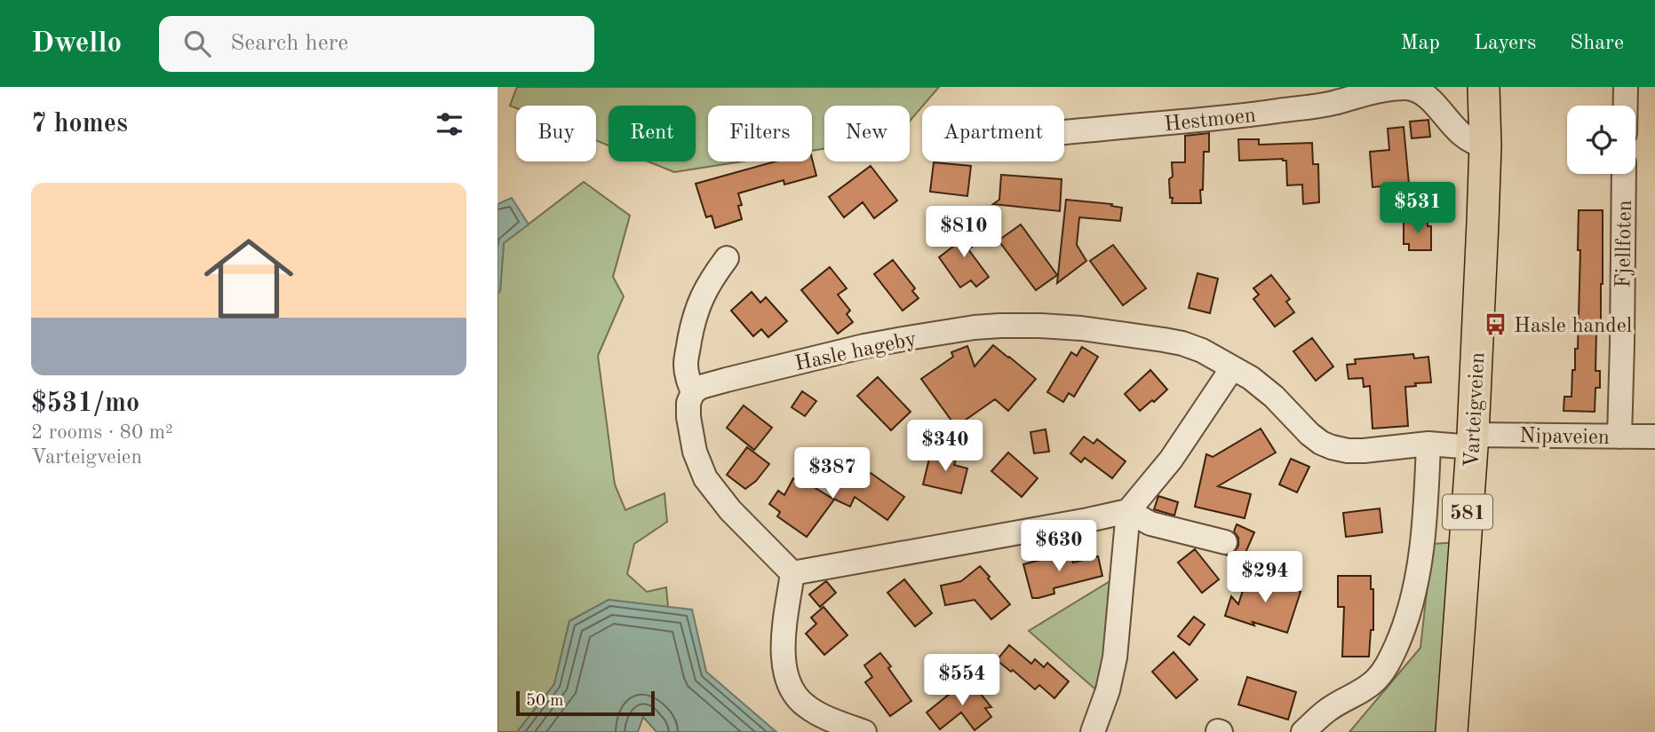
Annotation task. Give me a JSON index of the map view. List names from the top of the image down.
{
  "streets": {
    "main road": ["Varteigveien", "581"],
    "street": [
      "Hestmoen",
      "Fjellfoten",
      "Hasle hageby",
      "Nipaveien"
    ]
  },
  "crossings": [
    ["Hestmoen", "Varteigveien"],
    ["Fjellfoten", "Nipaveien"],
    ["Hasle hageby", "Varteigveien"],
    ["Hasle hageby", "Nipaveien"],
    ["Varteigveien", "Nipaveien"]
  ],
  "places": {
    "bus stop": ["Hasle handel"]
  },
  "scale_bar": "50 m",
  "page": {
    "header": "Dwello",
    "search": "Search here",
    "nav": ["Map", "Layers", "Share"],
    "heading": "7 homes",
    "chip": [
      "Buy",
      "Rent",
      "Filters",
      "New",
      "Apartment"
    ],
    "list": [
      {
        "name": "$531/mo",
        "note": "2 rooms · 80 m² · Varteigveien"
      }
    ],
    "price": [
      "$531",
      "$810",
      "$340",
      "$387",
      "$630",
      "$294",
      "$554"
    ],
    "scale": "50 m"
  }
}
